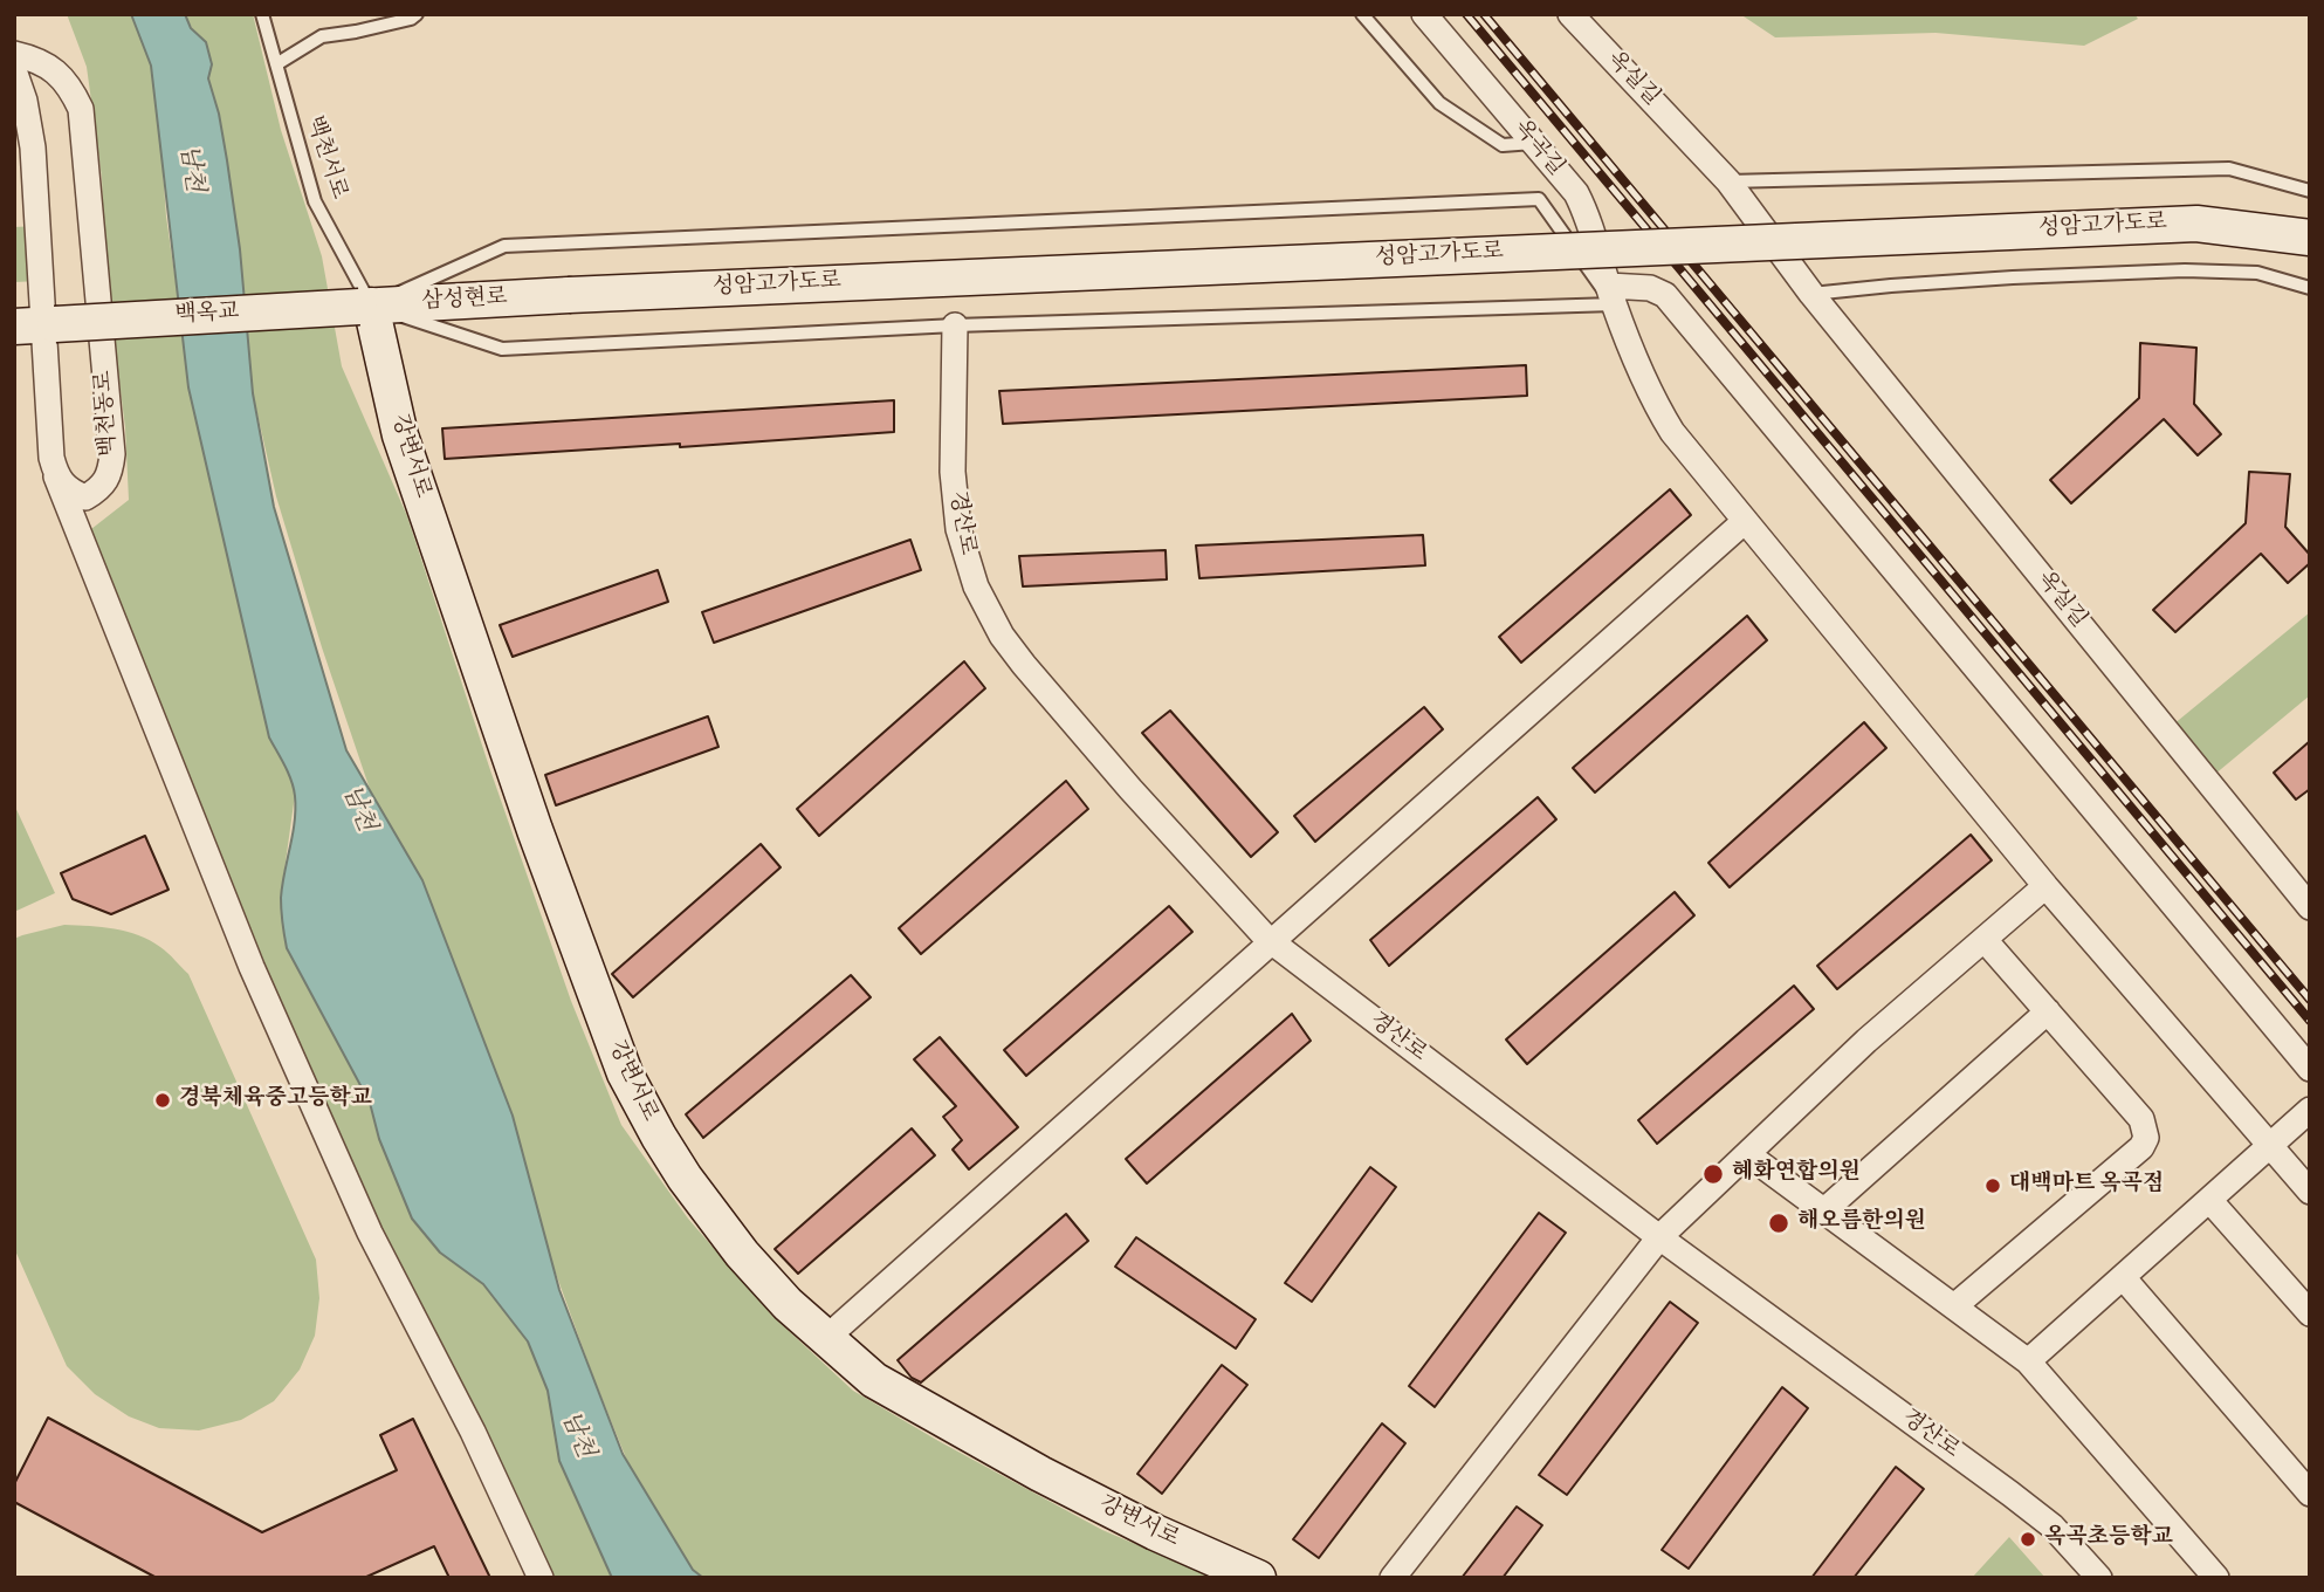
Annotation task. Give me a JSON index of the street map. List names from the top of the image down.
{
  "streets": {
    "main road": [
      "성암고가도로",
      "삼성현로",
      "백옥교",
      "강변서로"
    ],
    "street": [
      "옥실길",
      "옥곡길",
      "백천동로",
      "경산로"
    ],
    "lane": ["백천서로"]
  },
  "crossings": [
    ["백천서로", "삼성현로"],
    ["백천서로", "백옥교"],
    ["백천서로", "강변서로"],
    ["성암고가도로", "삼성현로"],
    ["삼성현로", "백옥교"],
    ["삼성현로", "강변서로"],
    ["백옥교", "강변서로"]
  ],
  "water": ["남천"],
  "places": [
    "경북체육중고등학교",
    "혜화연합의원",
    "대백마트 옥곡점",
    "해오름한의원",
    "옥곡초등학교"
  ]
}
